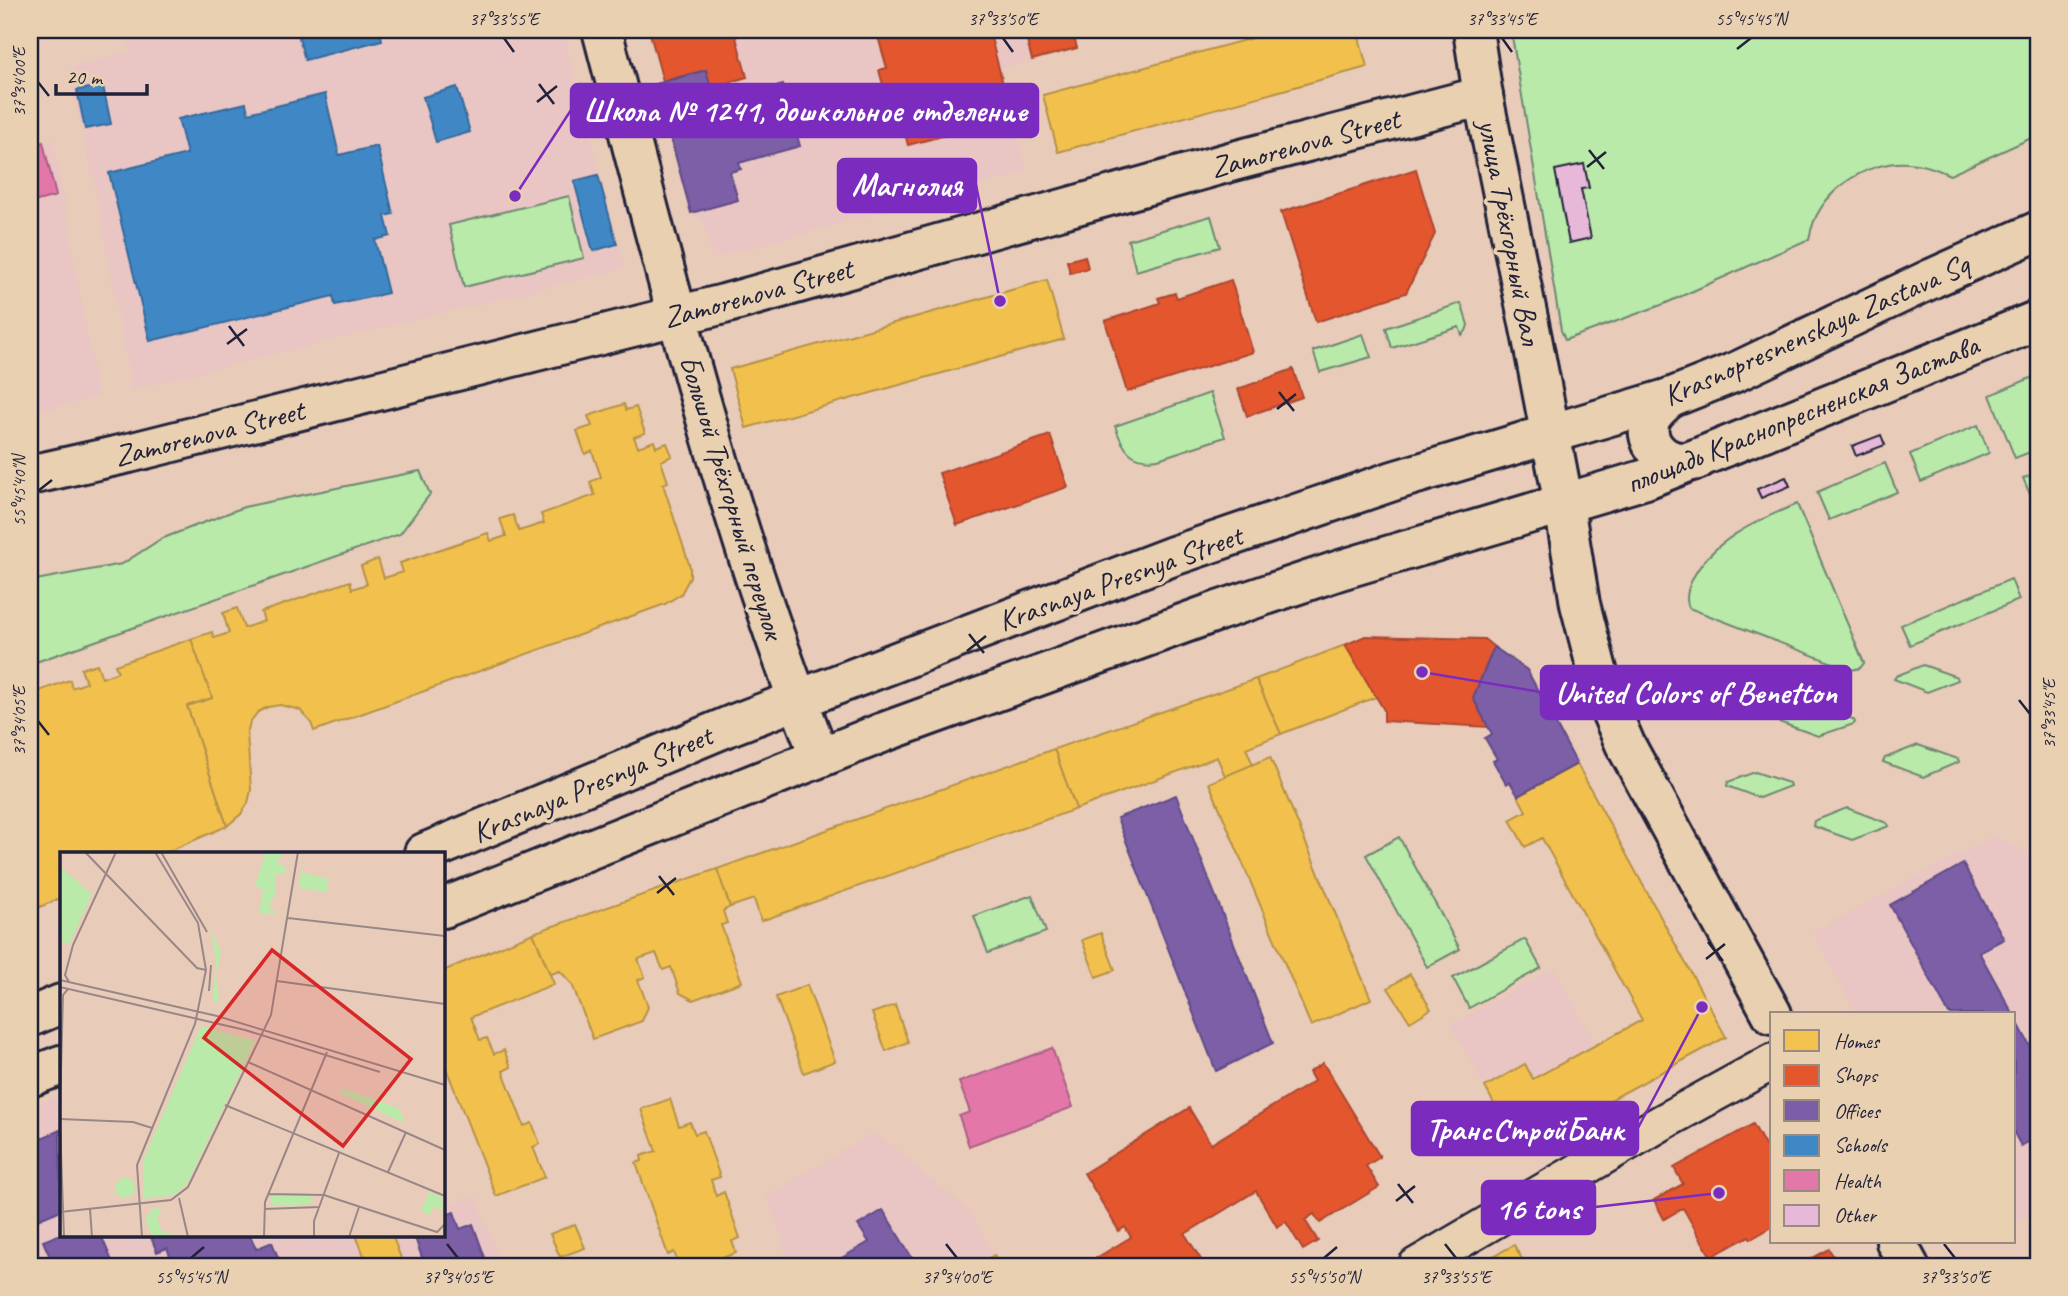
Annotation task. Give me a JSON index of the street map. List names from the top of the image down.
{
  "streets": {
    "main road": [
      "Zamorenova Street",
      "улица Трёхгорный Вал",
      "Krasnopresnenskaya Zastava Sq",
      "площадь Краснопресненская Застава",
      "Большой Трёхгорный переулок",
      "Krasnaya Presnya Street"
    ]
  },
  "crossings": [
    ["Zamorenova Street", "улица Трёхгорный Вал"],
    ["Zamorenova Street", "Большой Трёхгорный переулок"],
    ["улица Трёхгорный Вал", "Krasnopresnenskaya Zastava Sq"],
    ["улица Трёхгорный Вал", "площадь Краснопресненская Застава"],
    ["улица Трёхгорный Вал", "Krasnaya Presnya Street"],
    ["Krasnopresnenskaya Zastava Sq", "Krasnaya Presnya Street"],
    ["площадь Краснопресненская Застава", "Krasnaya Presnya Street"],
    ["Большой Трёхгорный переулок", "Krasnaya Presnya Street"]
  ],
  "places": [
    "Школа № 1241, дошкольное отделение",
    "Магнолия",
    "United Colors of Benetton",
    "ТрансСтройБанк",
    "16 tons"
  ],
  "legend": [
    "Homes",
    "Shops",
    "Offices",
    "Schools",
    "Health",
    "Other"
  ],
  "scale_bar": "20 m",
  "coordinates": [
    "37°33'55\"E",
    "37°33'50\"E",
    "37°33'45\"E",
    "55°45'45\"N",
    "37°34'00\"E",
    "55°45'40\"N",
    "37°34'05\"E",
    "55°45'50\"N"
  ]
}
